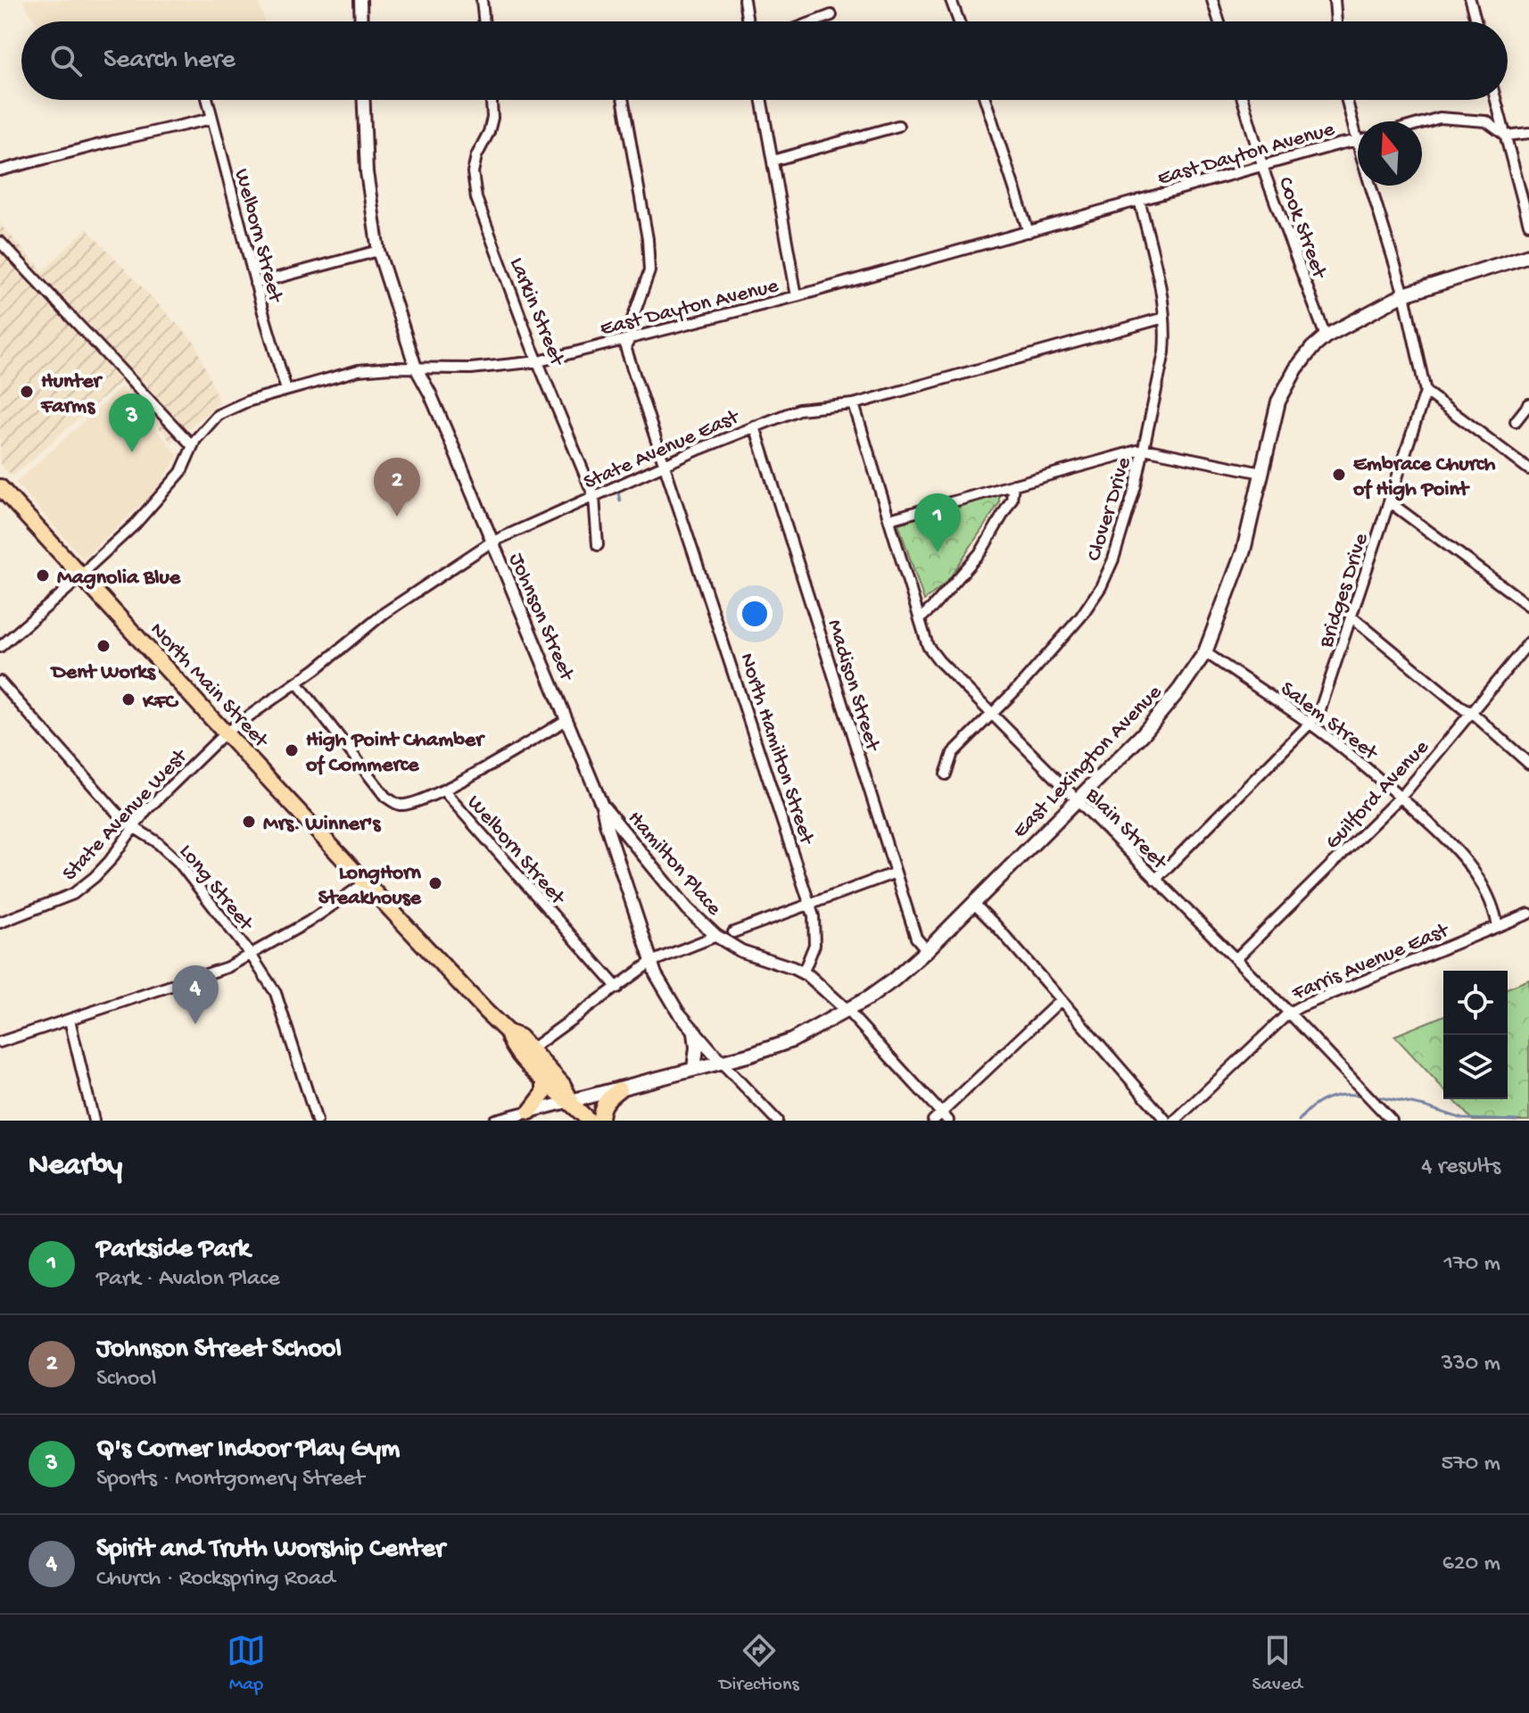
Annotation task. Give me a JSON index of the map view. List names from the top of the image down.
{
  "streets": {
    "main road": ["North Main Street", "East Lexington Avenue"],
    "street": [
      "East Dayton Avenue",
      "Cook Street",
      "Welborn Street",
      "Larkin Street",
      "State Avenue East",
      "Clover Drive",
      "Bridges Drive",
      "Johnson Street",
      "Madison Street",
      "Salem Street",
      "North Hamilton Street",
      "Guilford Avenue",
      "State Avenue West",
      "Blain Street",
      "Hamilton Place",
      "Long Street",
      "Farris Avenue East"
    ]
  },
  "crossings": [
    ["East Dayton Avenue", "Cook Street"],
    ["East Dayton Avenue", "Welborn Street"],
    ["East Dayton Avenue", "Larkin Street"],
    ["East Dayton Avenue", "Clover Drive"],
    ["East Dayton Avenue", "Johnson Street"],
    ["East Dayton Avenue", "North Main Street"],
    ["East Dayton Avenue", "North Hamilton Street"],
    ["Cook Street", "East Lexington Avenue"],
    ["Welborn Street", "State Avenue East"],
    ["Larkin Street", "State Avenue East"],
    ["State Avenue East", "Clover Drive"],
    ["State Avenue East", "Johnson Street"],
    ["State Avenue East", "North Main Street"],
    ["State Avenue East", "Madison Street"],
    ["State Avenue East", "North Hamilton Street"],
    ["State Avenue East", "State Avenue West"],
    ["State Avenue East", "Blain Street"],
    ["Clover Drive", "Blain Street"],
    ["Bridges Drive", "Salem Street"],
    ["Bridges Drive", "Blain Street"],
    ["Johnson Street", "East Lexington Avenue"],
    ["Johnson Street", "Hamilton Place"],
    ["North Main Street", "East Lexington Avenue"],
    ["North Main Street", "State Avenue West"],
    ["Madison Street", "East Lexington Avenue"],
    ["Salem Street", "East Lexington Avenue"],
    ["Salem Street", "Guilford Avenue"],
    ["Salem Street", "Farris Avenue East"],
    ["North Hamilton Street", "Hamilton Place"],
    ["East Lexington Avenue", "Blain Street"],
    ["Guilford Avenue", "Blain Street"],
    ["State Avenue West", "Long Street"],
    ["Blain Street", "Farris Avenue East"]
  ],
  "places": [
    "Hunter Farms",
    "Embrace Church of High Point",
    "Magnolia Blue",
    "Dent Works",
    "KFC",
    "High Point Chamber of Commerce",
    "Mrs. Winner's",
    "LongHorn Steakhouse"
  ],
  "north": "top",
  "page": {
    "search": "Search here",
    "pins": [
      "3",
      "2",
      "1",
      "4"
    ],
    "heading": ["Nearby", "4 results"],
    "list": [
      {
        "mark": "1",
        "name": "Parkside Park",
        "note": "Park · Avalon Place",
        "value": "170 m"
      },
      {
        "mark": "2",
        "name": "Johnson Street School",
        "note": "School",
        "value": "330 m"
      },
      {
        "mark": "3",
        "name": "Q's Corner Indoor Play Gym",
        "note": "Sports · Montgomery Street",
        "value": "570 m"
      },
      {
        "mark": "4",
        "name": "Spirit and Truth Worship Center",
        "note": "Church · Rockspring Road",
        "value": "620 m"
      }
    ],
    "nav": ["Map", "Directions", "Saved"]
  }
}
